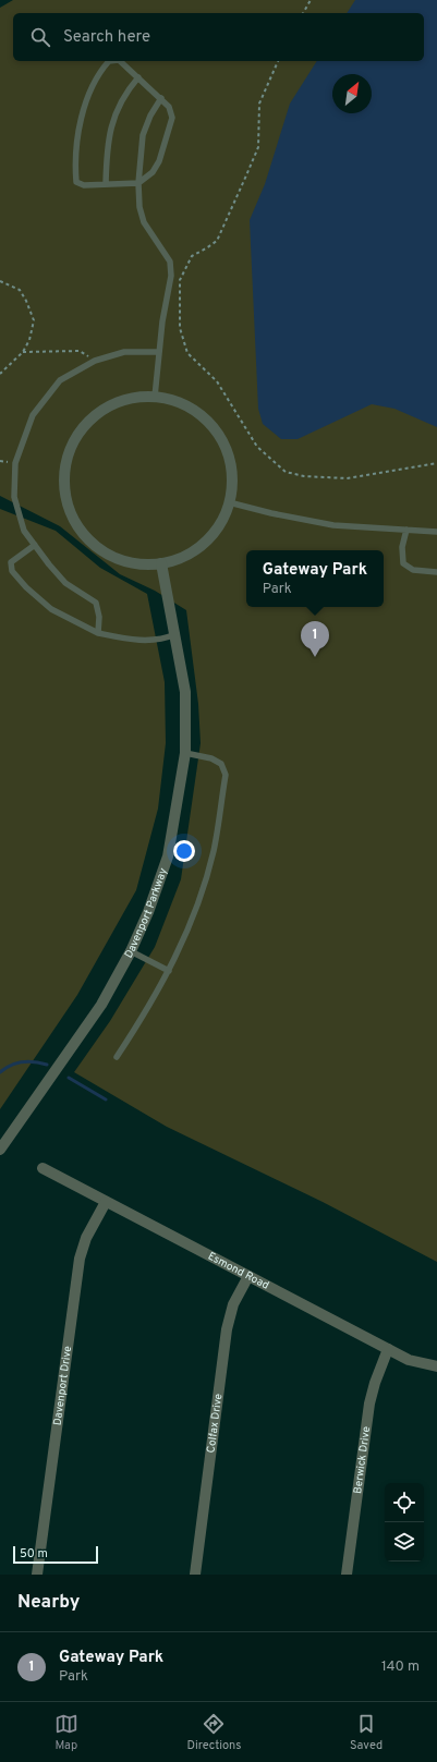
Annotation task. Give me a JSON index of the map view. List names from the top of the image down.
{
  "streets": {
    "street": [
      "Davenport Parkway",
      "Esmond Road",
      "Davenport Drive",
      "Colfax Drive",
      "Berwick Drive"
    ]
  },
  "crossings": [
    ["Esmond Road", "Davenport Drive"],
    ["Esmond Road", "Colfax Drive"],
    ["Esmond Road", "Berwick Drive"]
  ],
  "scale_bar": "50 m",
  "north": "top right",
  "page": {
    "search": "Search here",
    "popup": ["Gateway Park", "Park"],
    "pins": "1",
    "scale": "50 m",
    "heading": "Nearby",
    "list": [
      {
        "mark": "1",
        "name": "Gateway Park",
        "note": "Park",
        "value": "140 m"
      }
    ],
    "nav": ["Map", "Directions", "Saved"]
  }
}
